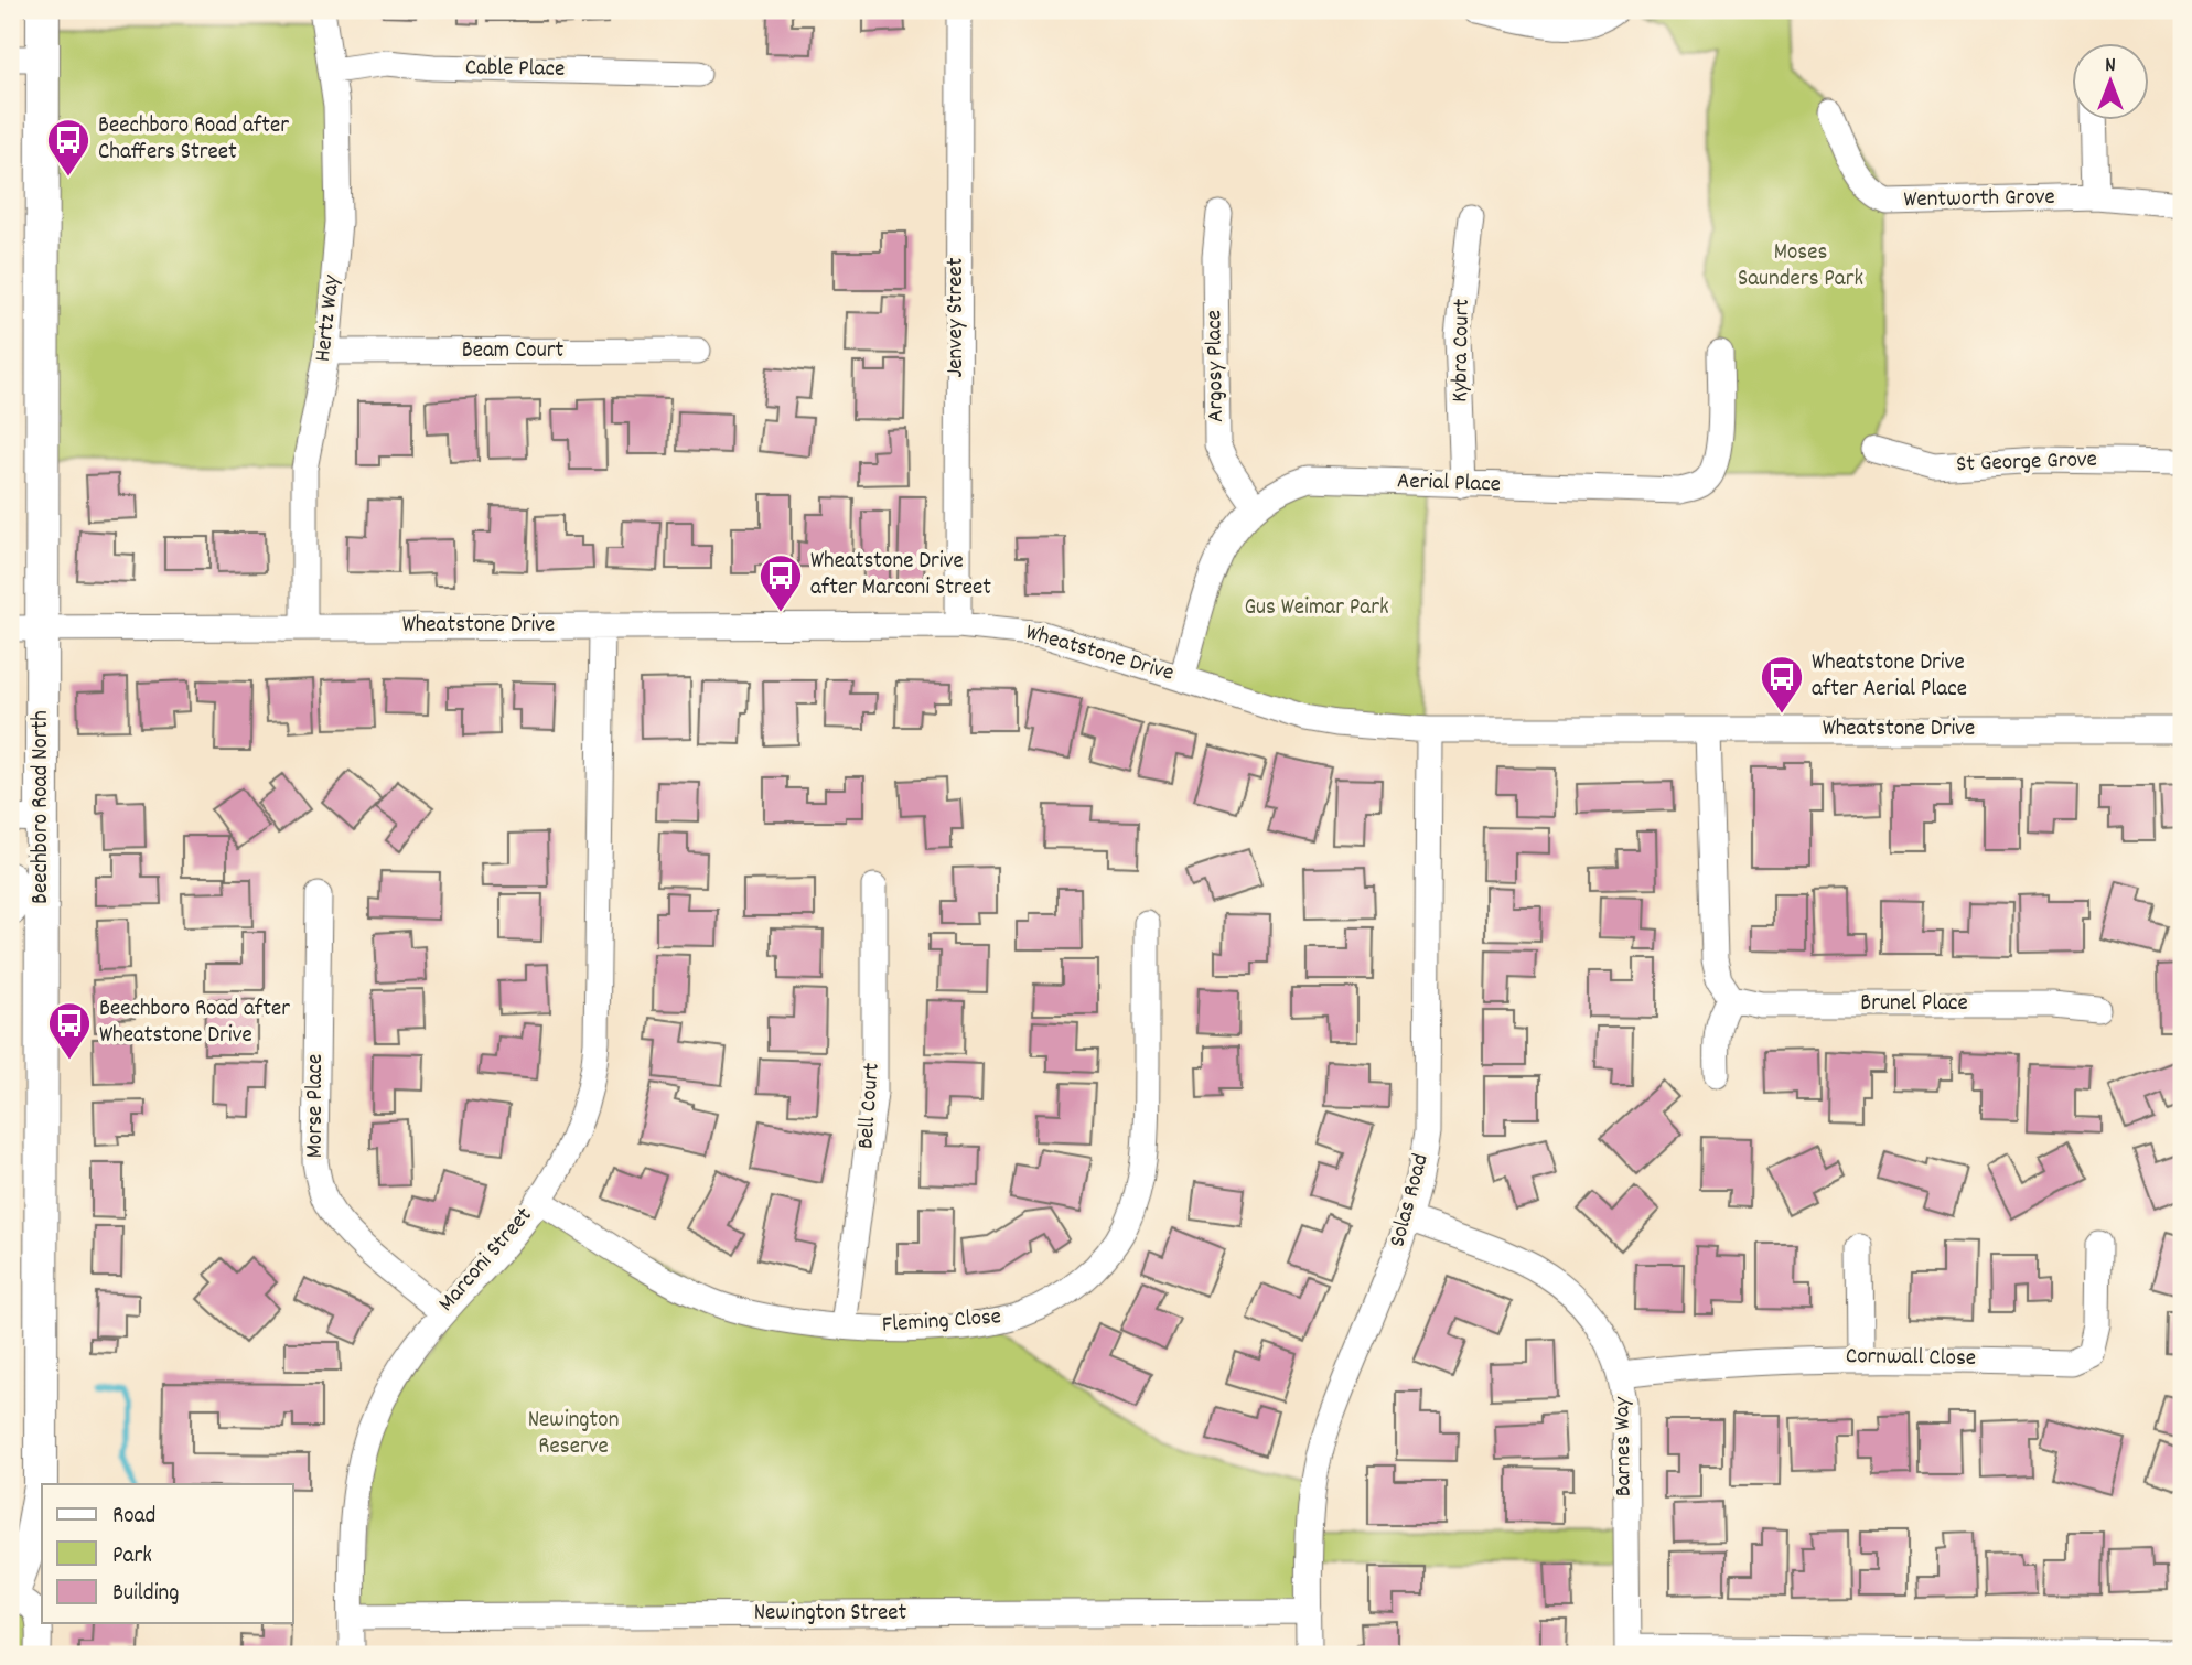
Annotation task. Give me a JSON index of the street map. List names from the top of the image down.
{
  "streets": {
    "main road": ["Beechboro Road North"],
    "street": [
      "Cable Place",
      "Wentworth Grove",
      "Jenvey Street",
      "Hertz Way",
      "Kybra Court",
      "Beam Court",
      "Argosy Place",
      "St George Grove",
      "Aerial Place",
      "Wheatstone Drive",
      "Brunel Place",
      "Morse Place",
      "Bell Court",
      "Solas Road",
      "Marconi Street",
      "Fleming Close",
      "Cornwall Close",
      "Barnes Way",
      "Newington Street"
    ]
  },
  "crossings": [
    ["Cable Place", "Hertz Way"],
    ["Jenvey Street", "Wheatstone Drive"],
    ["Hertz Way", "Beam Court"],
    ["Hertz Way", "Wheatstone Drive"],
    ["Kybra Court", "Aerial Place"],
    ["Argosy Place", "Aerial Place"],
    ["Aerial Place", "Wheatstone Drive"],
    ["Wheatstone Drive", "Beechboro Road North"],
    ["Wheatstone Drive", "Solas Road"],
    ["Wheatstone Drive", "Marconi Street"],
    ["Morse Place", "Marconi Street"],
    ["Bell Court", "Fleming Close"],
    ["Solas Road", "Barnes Way"],
    ["Solas Road", "Newington Street"],
    ["Marconi Street", "Fleming Close"],
    ["Marconi Street", "Newington Street"],
    ["Cornwall Close", "Barnes Way"]
  ],
  "parks": ["Moses Saunders Park", "Gus Weimar Park", "Newington Reserve"],
  "places": {
    "bus stop": [
      "Beechboro Road after Chaffers Street",
      "Wheatstone Drive after Marconi Street",
      "Wheatstone Drive after Aerial Place",
      "Beechboro Road after Wheatstone Drive"
    ]
  },
  "legend": ["Road", "Park", "Building"],
  "north": "top"
}
